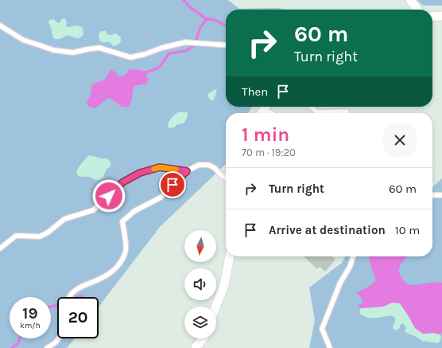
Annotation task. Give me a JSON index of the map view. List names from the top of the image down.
{
  "north": "bottom",
  "page": {
    "turn": ["60 m", "Turn right"],
    "then": "Then",
    "heading": ["1 min", "70 m · 19:20"],
    "list": [
      {
        "name": "Turn right",
        "value": "60 m"
      },
      {
        "name": "Arrive at destination",
        "value": "10 m"
      }
    ],
    "speed": "19 km/h",
    "limit": "20"
  }
}
